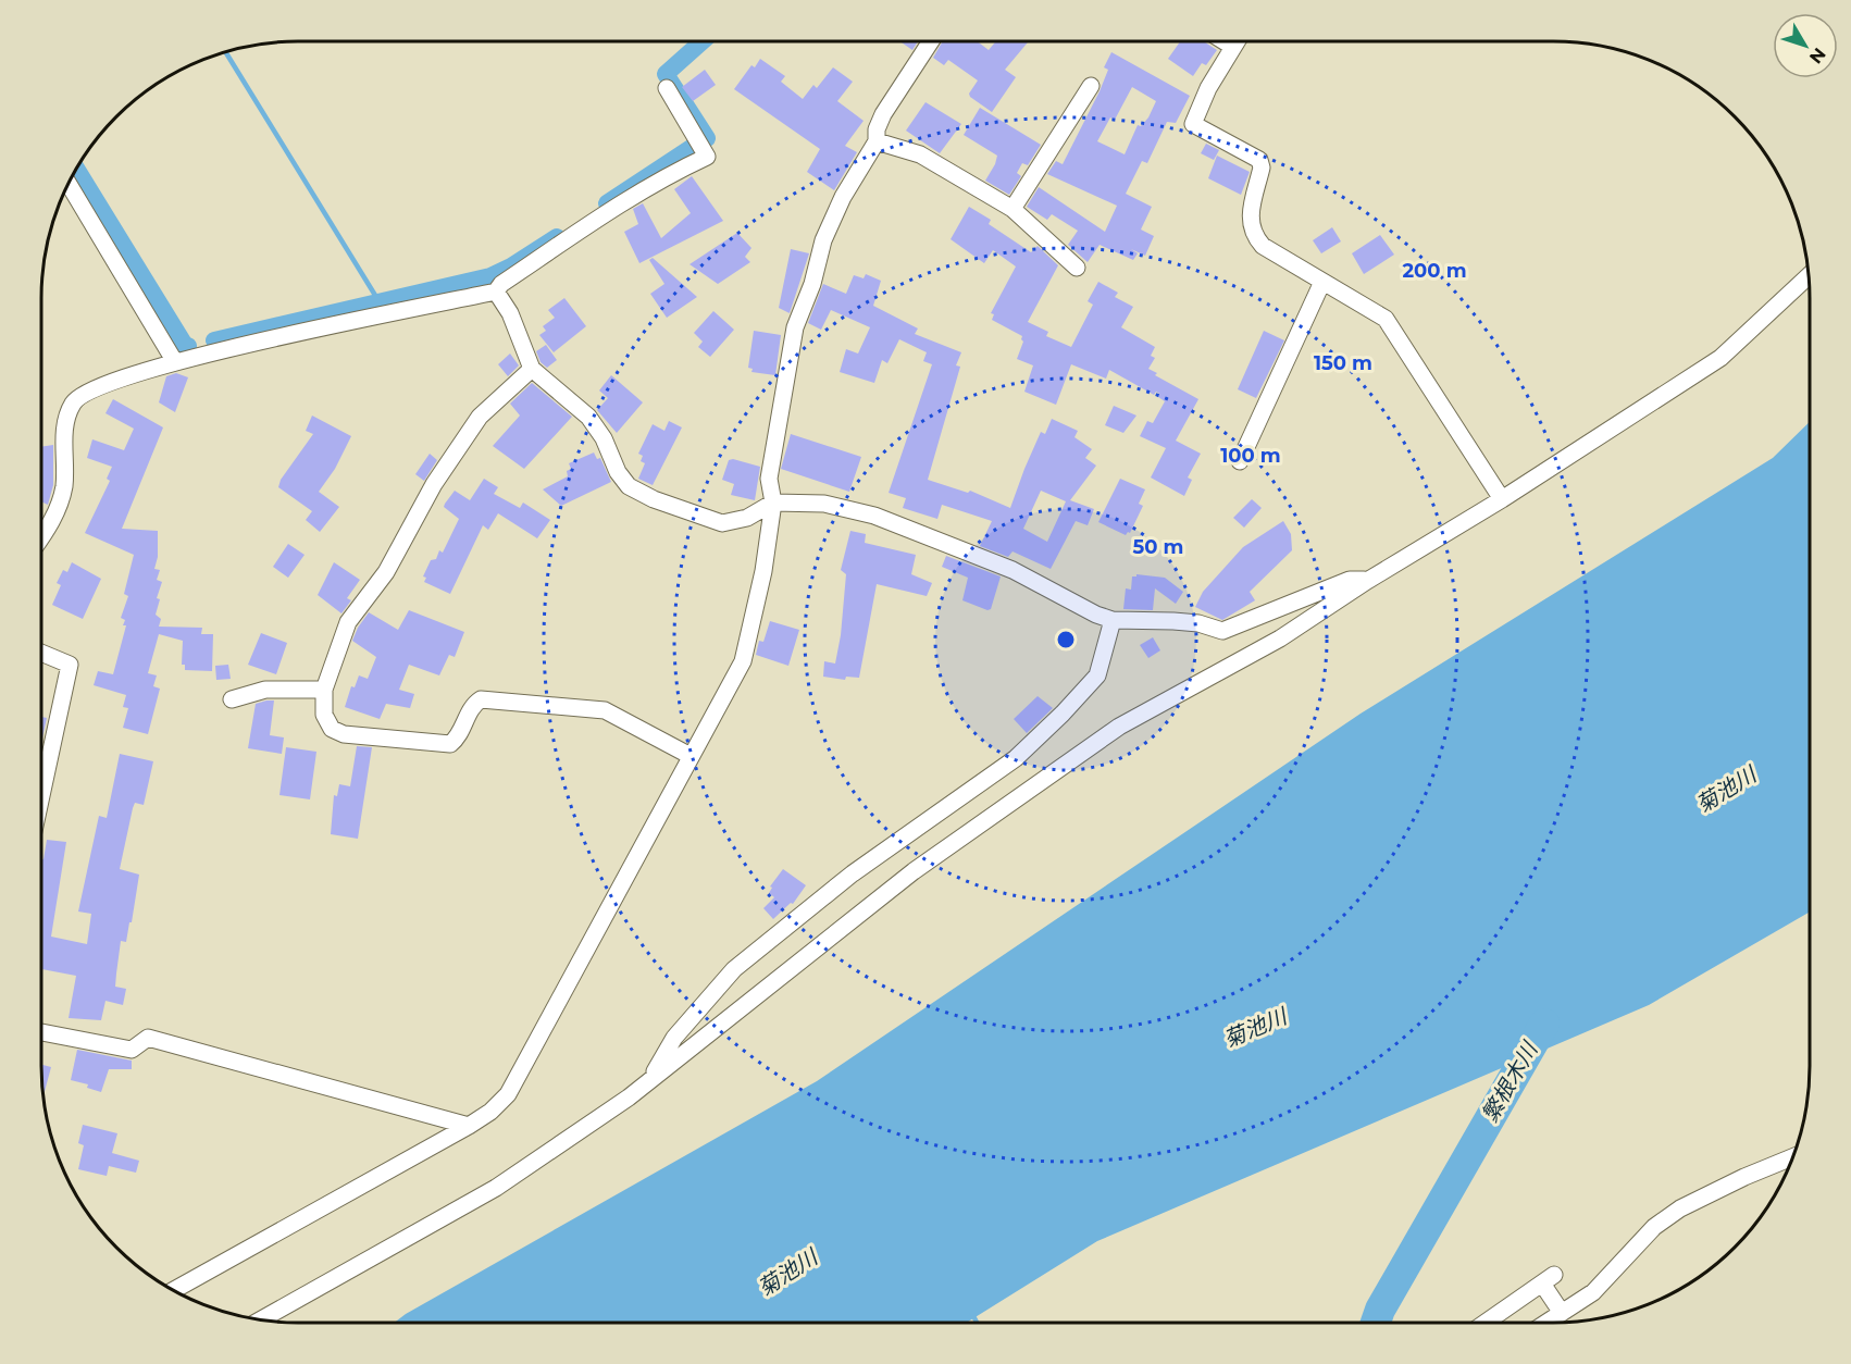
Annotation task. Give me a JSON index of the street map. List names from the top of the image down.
{
  "water": ["菊池川", "繁根木川"],
  "north": "bottom right",
  "rings": [
    "200 m",
    "150 m",
    "100 m",
    "50 m"
  ]
}
